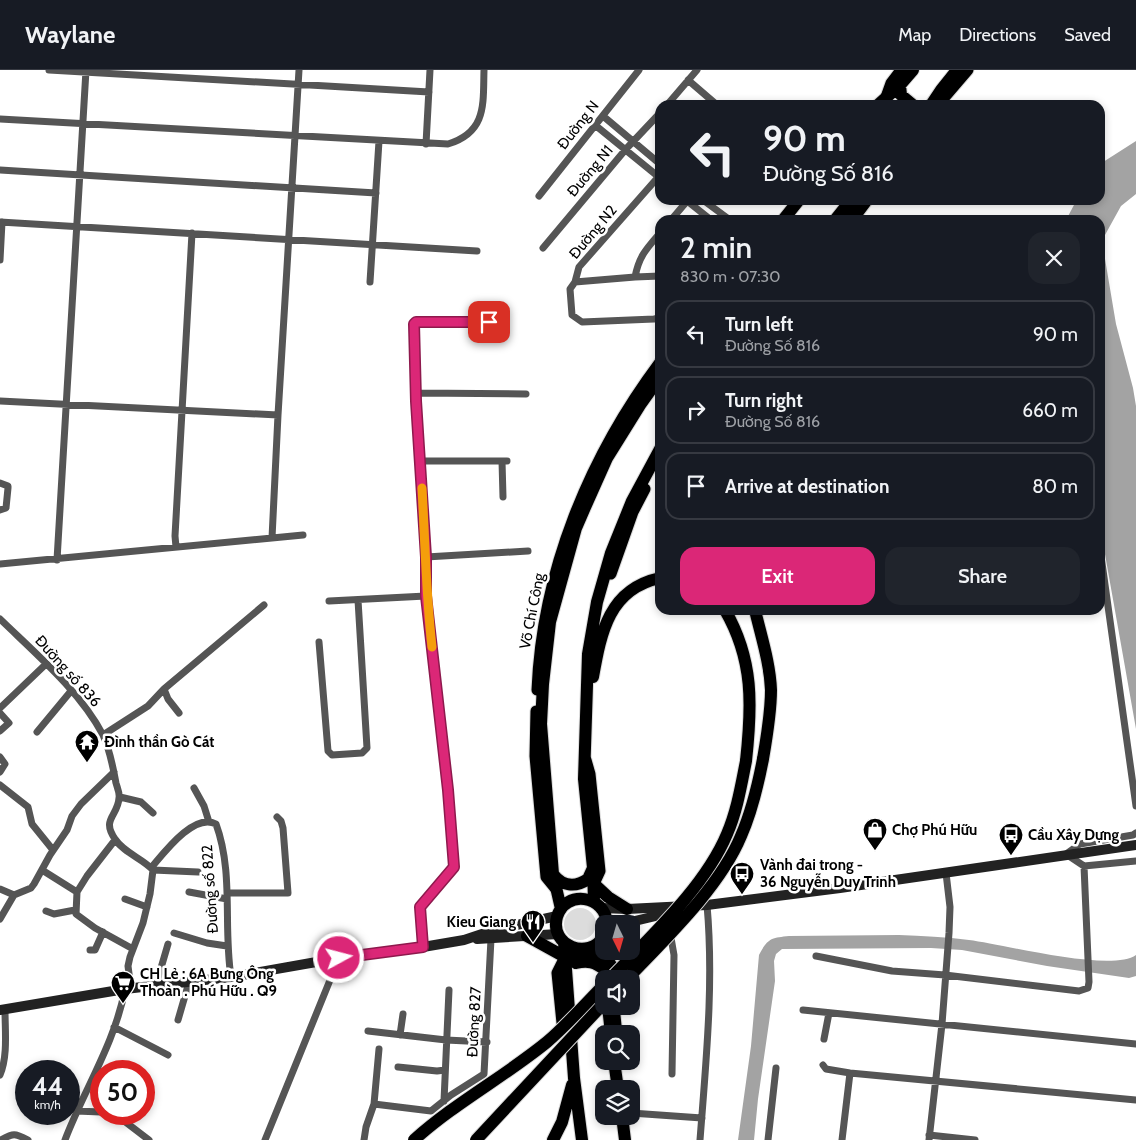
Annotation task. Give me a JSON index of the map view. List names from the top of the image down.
{
  "streets": {
    "highway": ["Võ Chí Công"],
    "street": [
      "Đường N",
      "Đường N1",
      "Đường N2",
      "Đường số 836",
      "Đường số 822",
      "Đường 827"
    ]
  },
  "places": {
    "temple": ["Đình thần Gò Cát"],
    "shop": ["Chợ Phú Hữu"],
    "bus stop": ["Cầu Xây Dựng", "Vành đai trong - 36 Nguyễn Duy Trinh"],
    "restaurant": ["Kieu Giang"],
    "supermarket": ["CH Lẻ : 6A Bưng Ông Thoàn . Phú Hữu . Q9"]
  },
  "north": "bottom",
  "page": {
    "header": "Waylane",
    "nav": ["Map", "Directions", "Saved"],
    "turn": ["90 m", "Đường Số 816"],
    "heading": ["2 min", "830 m · 07:30"],
    "list": [
      {
        "name": "Turn left",
        "note": "Đường Số 816",
        "value": "90 m"
      },
      {
        "name": "Turn right",
        "note": "Đường Số 816",
        "value": "660 m"
      },
      {
        "name": "Arrive at destination",
        "value": "80 m"
      }
    ],
    "buttons": ["Exit", "Share"],
    "speed": "44 km/h",
    "limit": "50"
  }
}
